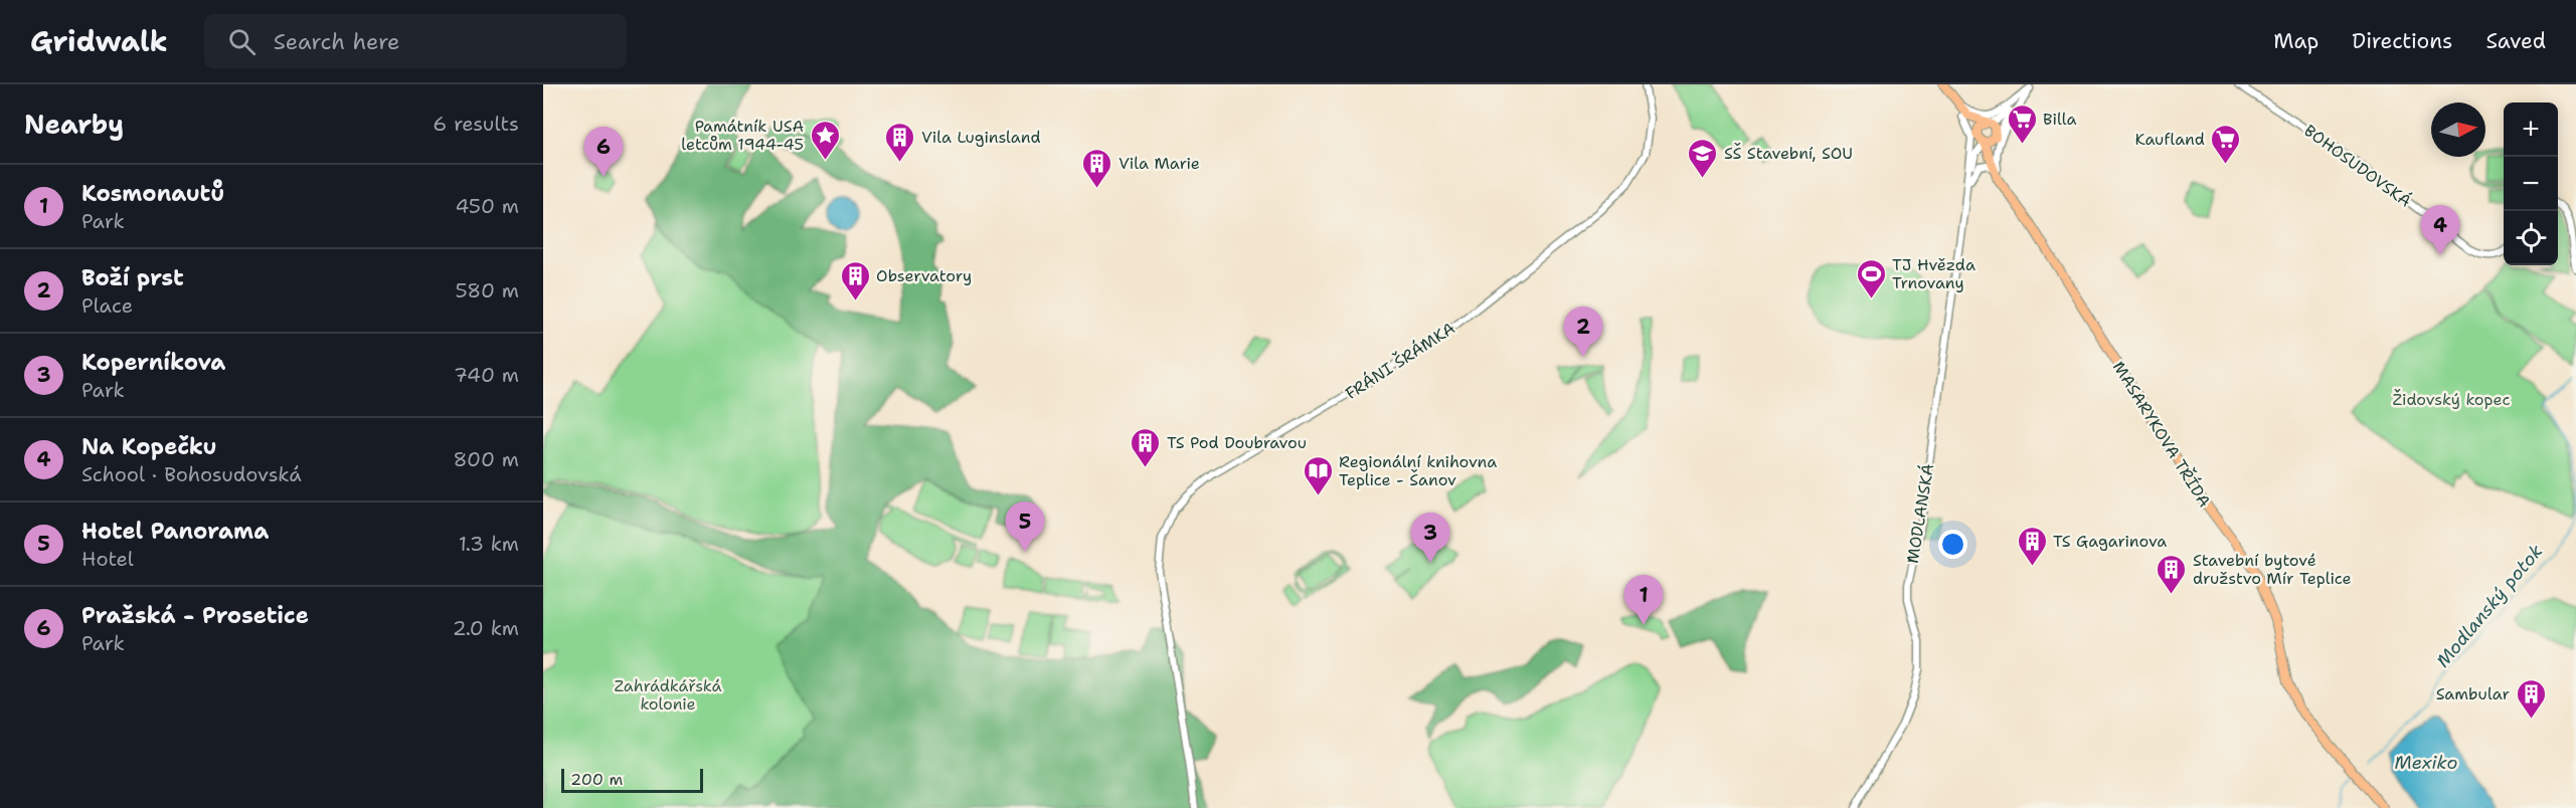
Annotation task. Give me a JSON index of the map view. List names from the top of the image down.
{
  "streets": {
    "main road": ["MASARYKOVA TŘÍDA"],
    "street": ["BOHOSUDOVSKÁ", "FRÁNI ŠRÁMKA", "MODLANSKÁ"]
  },
  "water": ["Modlanský potok", "Mexiko"],
  "parks": ["Židovský kopec", "Zahrádkářská kolonie"],
  "places": {
    "supermarket": ["Billa", "Kaufland"],
    "place": ["Památník USA letcům 1944-45"],
    "building": [
      "Vila Luginsland",
      "Vila Marie",
      "Observatory",
      "TS Pod Doubravou",
      "TS Gagarinova",
      "Stavební bytové družstvo Mír Teplice",
      "Sambular"
    ],
    "school or university": ["SŠ Stavební, SOU"],
    "sports": ["TJ Hvězda Trnovany"],
    "library": ["Regionální knihovna Teplice - Šanov"]
  },
  "scale_bar": "200 m",
  "north": "right",
  "page": {
    "header": "Gridwalk",
    "search": "Search here",
    "nav": ["Map", "Directions", "Saved"],
    "heading": ["Nearby", "6 results"],
    "map_buttons": ["+", "−"],
    "pins": [
      "6",
      "4",
      "2",
      "5",
      "3",
      "1"
    ],
    "list": [
      {
        "mark": "1",
        "name": "Kosmonautů",
        "note": "Park",
        "value": "450 m"
      },
      {
        "mark": "2",
        "name": "Boží prst",
        "note": "Place",
        "value": "580 m"
      },
      {
        "mark": "3",
        "name": "Koperníkova",
        "note": "Park",
        "value": "740 m"
      },
      {
        "mark": "4",
        "name": "Na Kopečku",
        "note": "School · Bohosudovská",
        "value": "800 m"
      },
      {
        "mark": "5",
        "name": "Hotel Panorama",
        "note": "Hotel",
        "value": "1.3 km"
      },
      {
        "mark": "6",
        "name": "Pražská - Prosetice",
        "note": "Park",
        "value": "2.0 km"
      }
    ],
    "scale": "200 m"
  }
}
